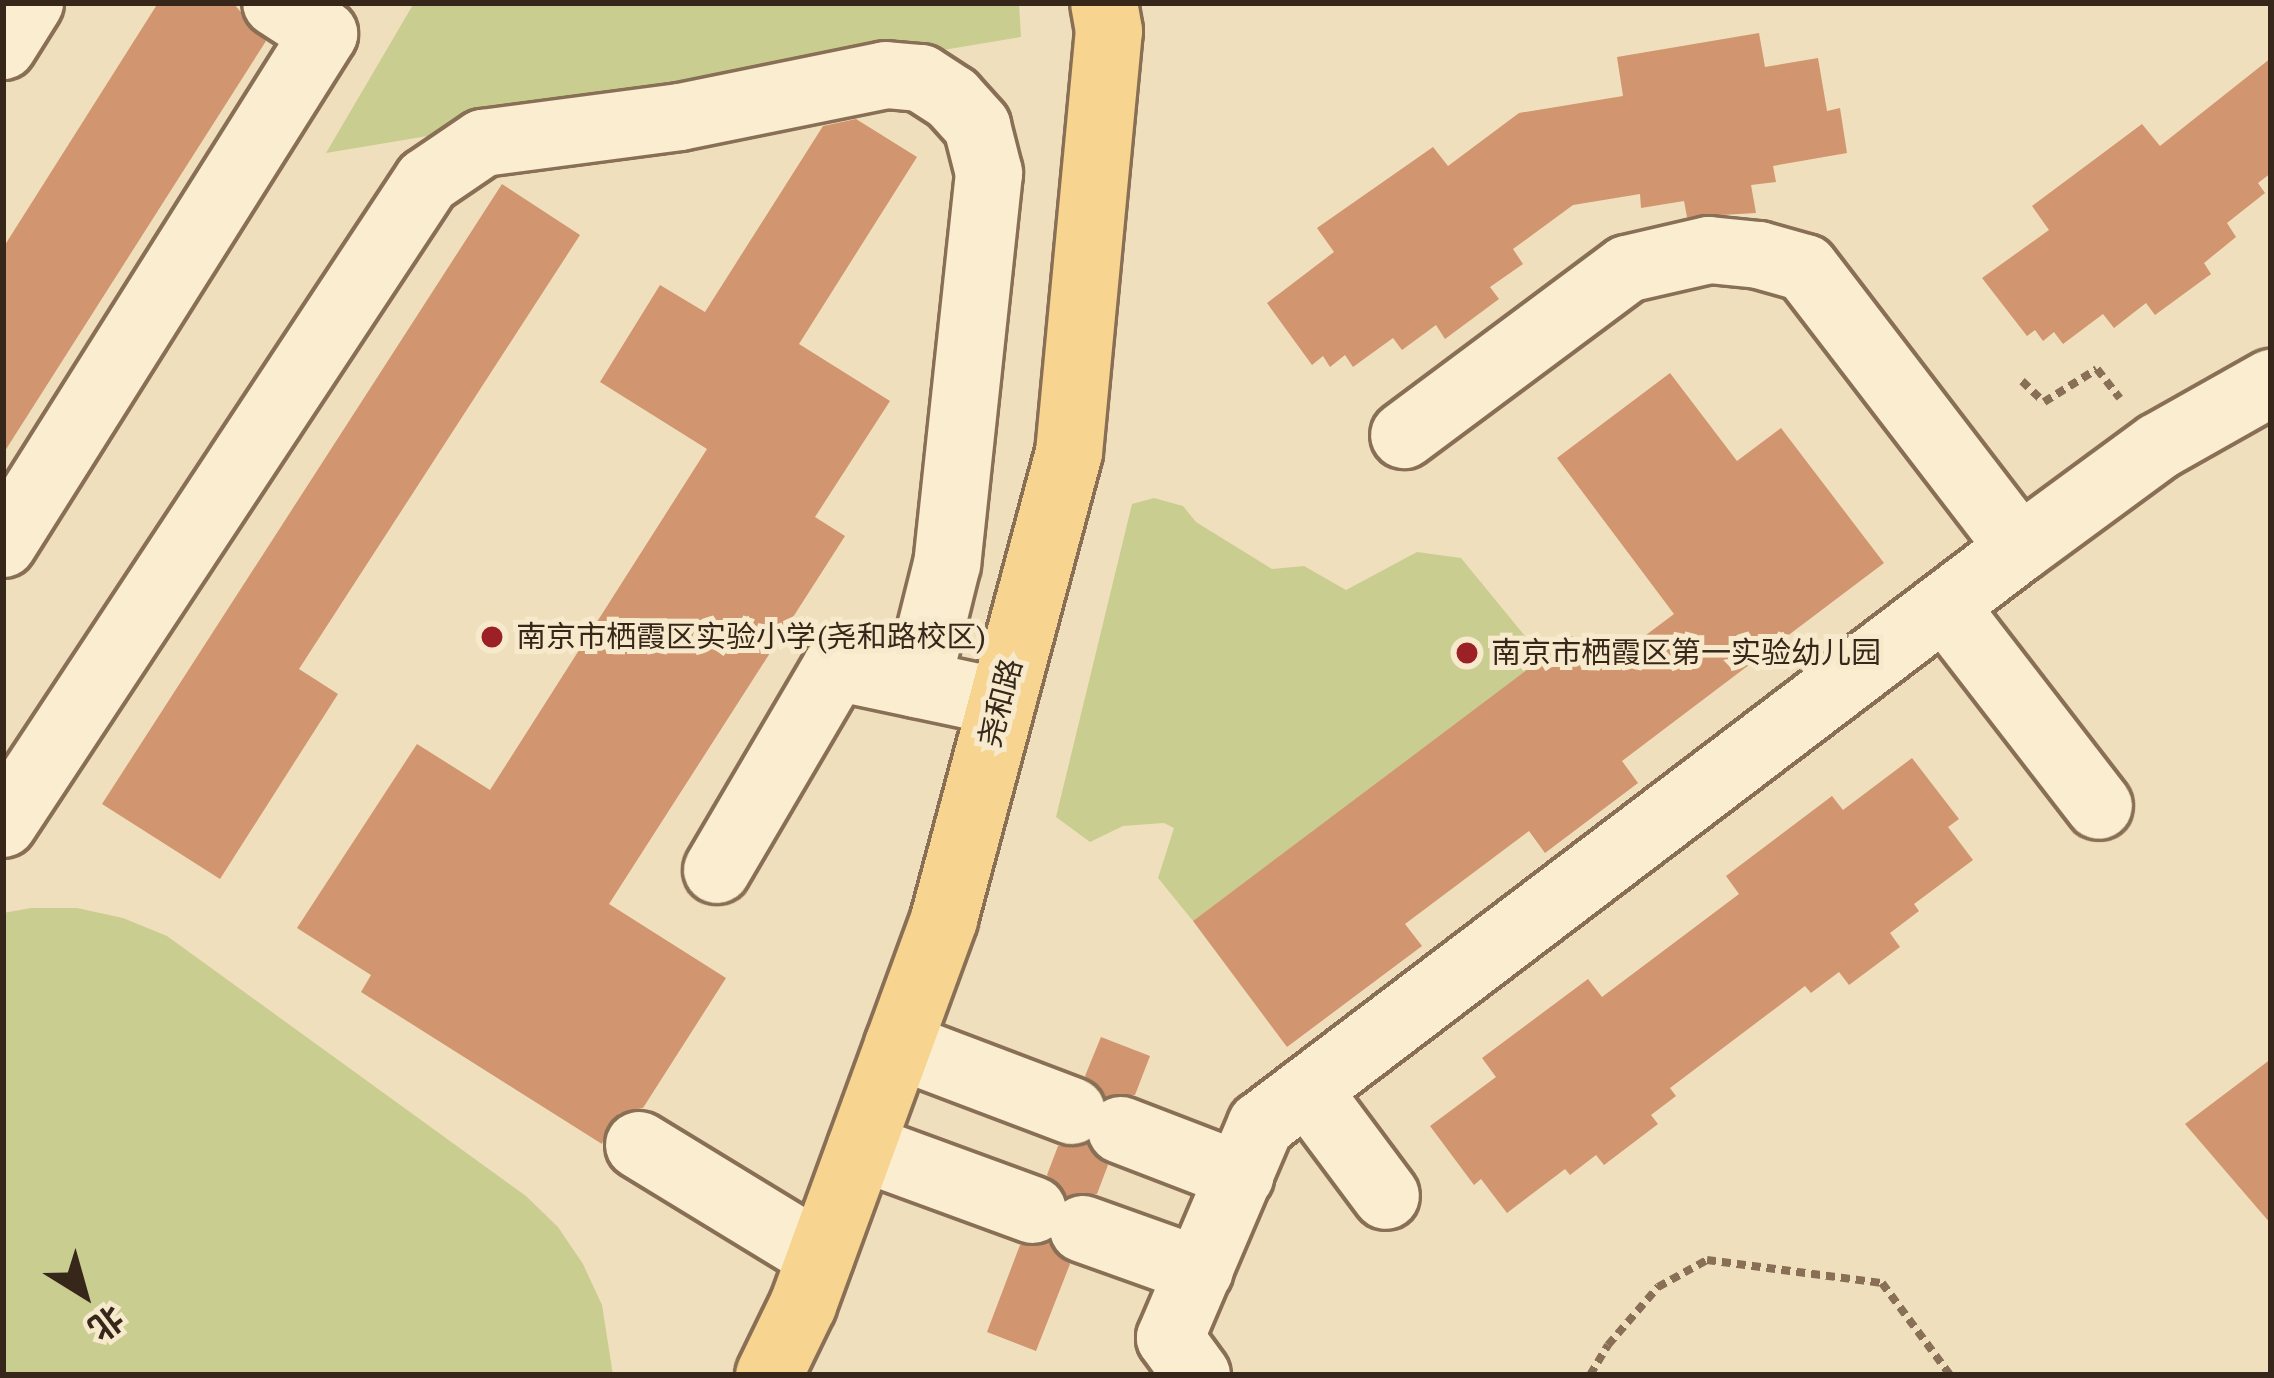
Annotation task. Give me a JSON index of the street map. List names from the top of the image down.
{
  "streets": {
    "main road": ["尧和路"]
  },
  "places": ["南京市栖霞区实验小学(尧和路校区)", "南京市栖霞区第一实验幼儿园"],
  "north": "bottom right"
}
